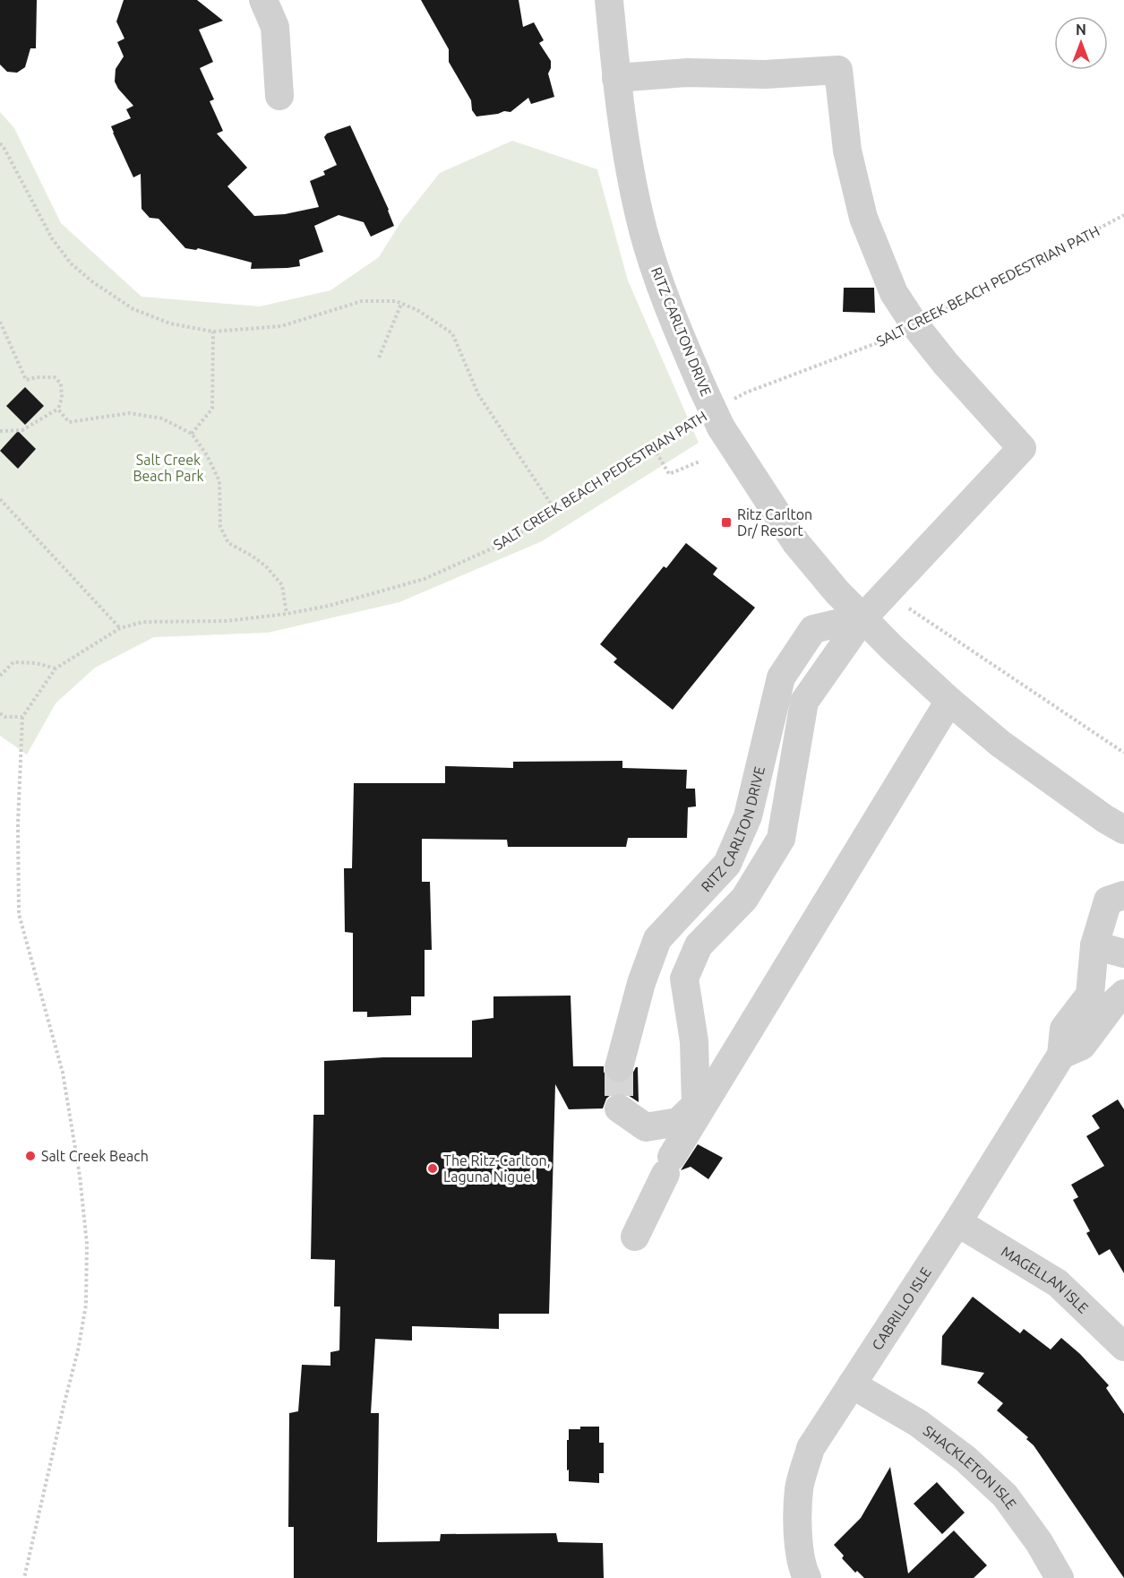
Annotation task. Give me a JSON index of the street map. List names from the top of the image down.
{
  "streets": {
    "street": [
      "RITZ CARLTON DRIVE",
      "MAGELLAN ISLE",
      "CABRILLO ISLE",
      "SHACKLETON ISLE"
    ],
    "path": ["SALT CREEK BEACH PEDESTRIAN PATH"]
  },
  "crossings": [
    ["SALT CREEK BEACH PEDESTRIAN PATH", "RITZ CARLTON DRIVE"],
    ["MAGELLAN ISLE", "CABRILLO ISLE"],
    ["CABRILLO ISLE", "SHACKLETON ISLE"]
  ],
  "parks": ["Salt Creek Beach Park"],
  "places": {
    "transit": ["Ritz Carlton Dr/ Resort"],
    "other": ["Salt Creek Beach", "The Ritz-Carlton, Laguna Niguel"]
  },
  "north": "top"
}
